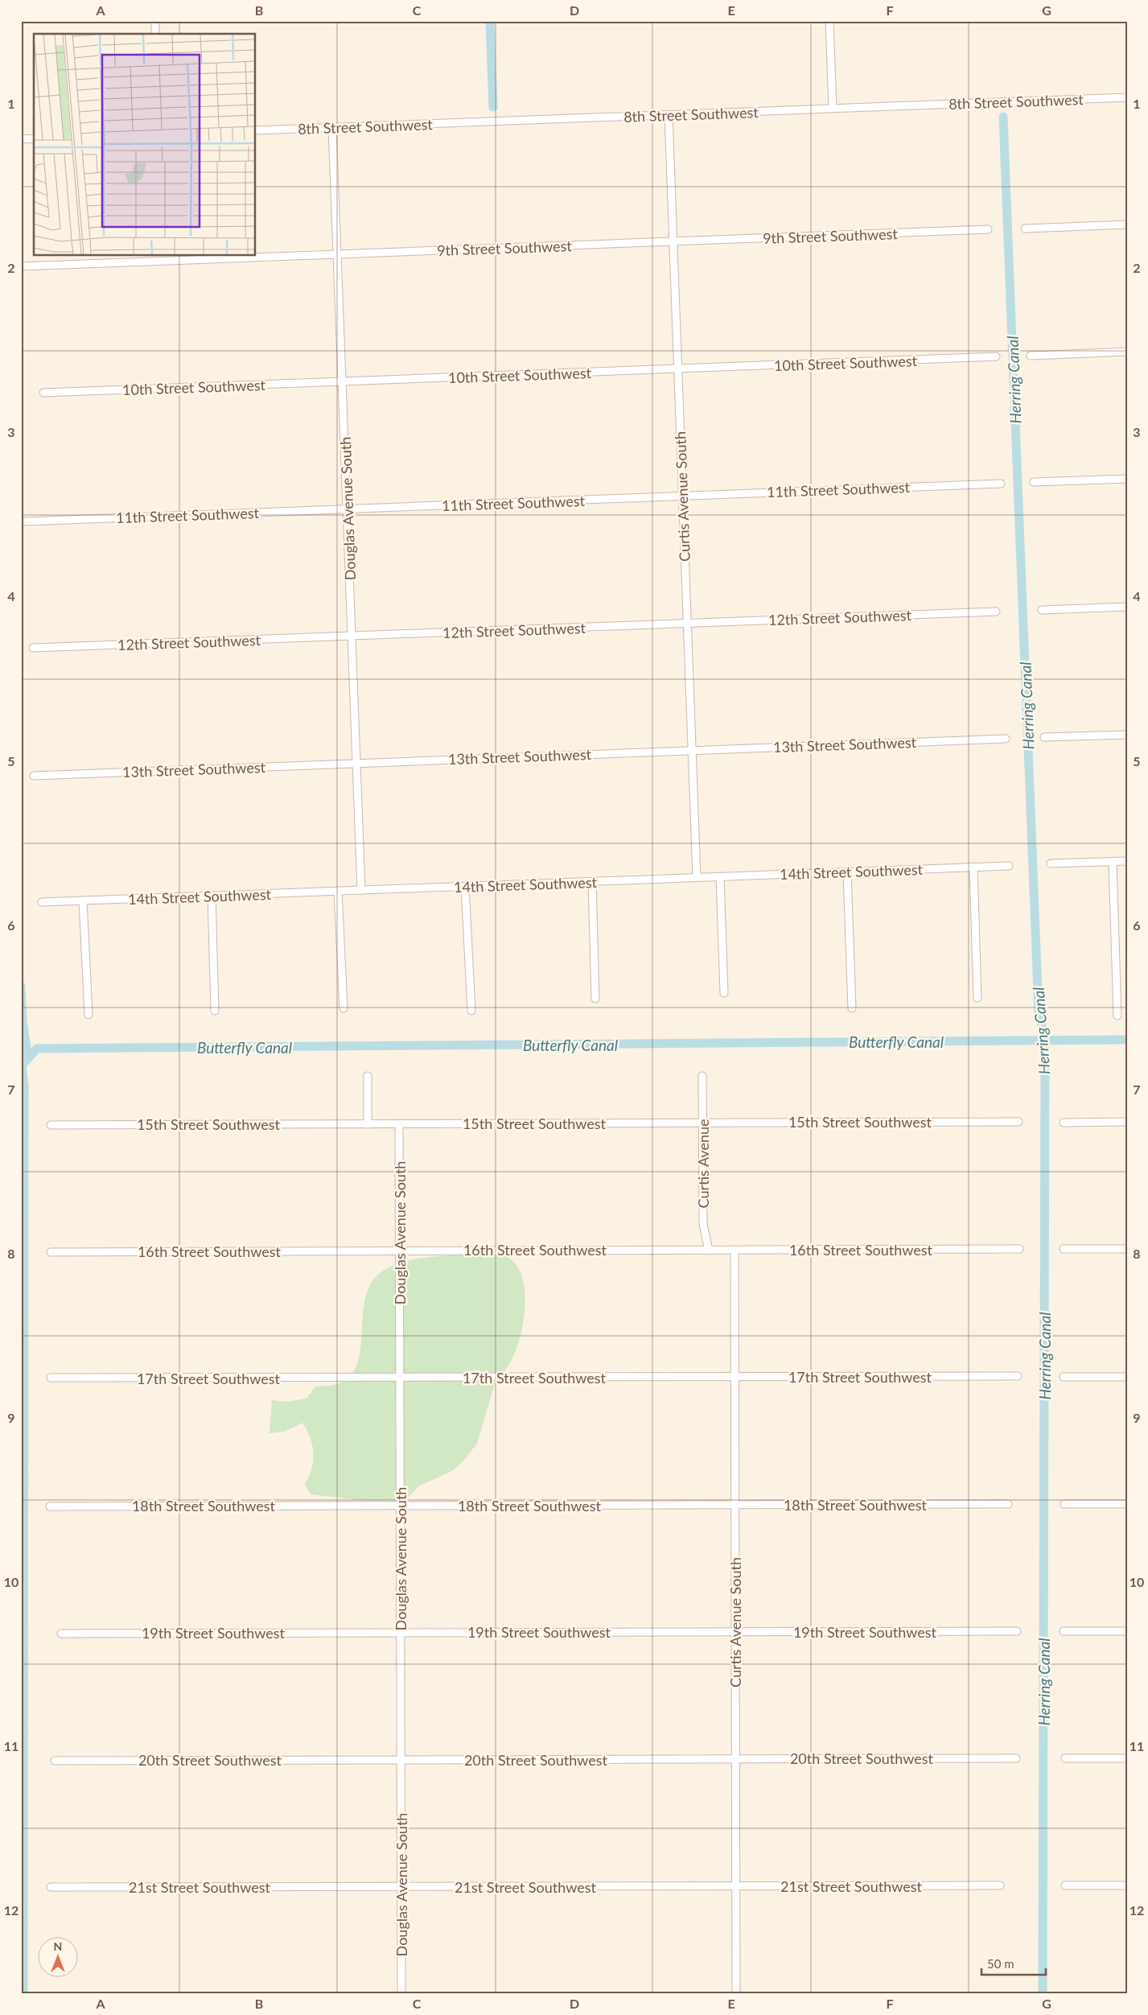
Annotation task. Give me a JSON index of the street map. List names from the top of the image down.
{
  "streets": {
    "street": [
      "8th Street Southwest",
      "9th Street Southwest",
      "10th Street Southwest",
      "11th Street Southwest",
      "Curtis Avenue South",
      "Douglas Avenue South",
      "12th Street Southwest",
      "13th Street Southwest",
      "14th Street Southwest",
      "15th Street Southwest",
      "Curtis Avenue",
      "16th Street Southwest",
      "17th Street Southwest",
      "18th Street Southwest",
      "19th Street Southwest",
      "20th Street Southwest",
      "21st Street Southwest"
    ]
  },
  "crossings": [
    ["8th Street Southwest", "Curtis Avenue South"],
    ["8th Street Southwest", "Douglas Avenue South"],
    ["9th Street Southwest", "Curtis Avenue South"],
    ["9th Street Southwest", "Douglas Avenue South"],
    ["10th Street Southwest", "Curtis Avenue South"],
    ["10th Street Southwest", "Douglas Avenue South"],
    ["11th Street Southwest", "Curtis Avenue South"],
    ["11th Street Southwest", "Douglas Avenue South"],
    ["Curtis Avenue South", "12th Street Southwest"],
    ["Curtis Avenue South", "13th Street Southwest"],
    ["Curtis Avenue South", "14th Street Southwest"],
    ["Curtis Avenue South", "16th Street Southwest"],
    ["Curtis Avenue South", "17th Street Southwest"],
    ["Curtis Avenue South", "18th Street Southwest"],
    ["Curtis Avenue South", "19th Street Southwest"],
    ["Curtis Avenue South", "20th Street Southwest"],
    ["Curtis Avenue South", "21st Street Southwest"],
    ["Douglas Avenue South", "12th Street Southwest"],
    ["Douglas Avenue South", "13th Street Southwest"],
    ["Douglas Avenue South", "14th Street Southwest"],
    ["Douglas Avenue South", "15th Street Southwest"],
    ["Douglas Avenue South", "16th Street Southwest"],
    ["Douglas Avenue South", "17th Street Southwest"],
    ["Douglas Avenue South", "18th Street Southwest"],
    ["Douglas Avenue South", "19th Street Southwest"],
    ["Douglas Avenue South", "20th Street Southwest"],
    ["Douglas Avenue South", "21st Street Southwest"],
    ["15th Street Southwest", "Curtis Avenue"],
    ["Curtis Avenue", "16th Street Southwest"]
  ],
  "water": ["Herring Canal", "Butterfly Canal"],
  "scale_bar": "50 m",
  "north": "top",
  "grid": {
    "columns": [
      "A",
      "B",
      "C",
      "D",
      "E",
      "F",
      "G"
    ],
    "rows": [
      "1",
      "2",
      "3",
      "4",
      "5",
      "6",
      "7",
      "8",
      "9",
      "10",
      "11",
      "12"
    ]
  }
}
